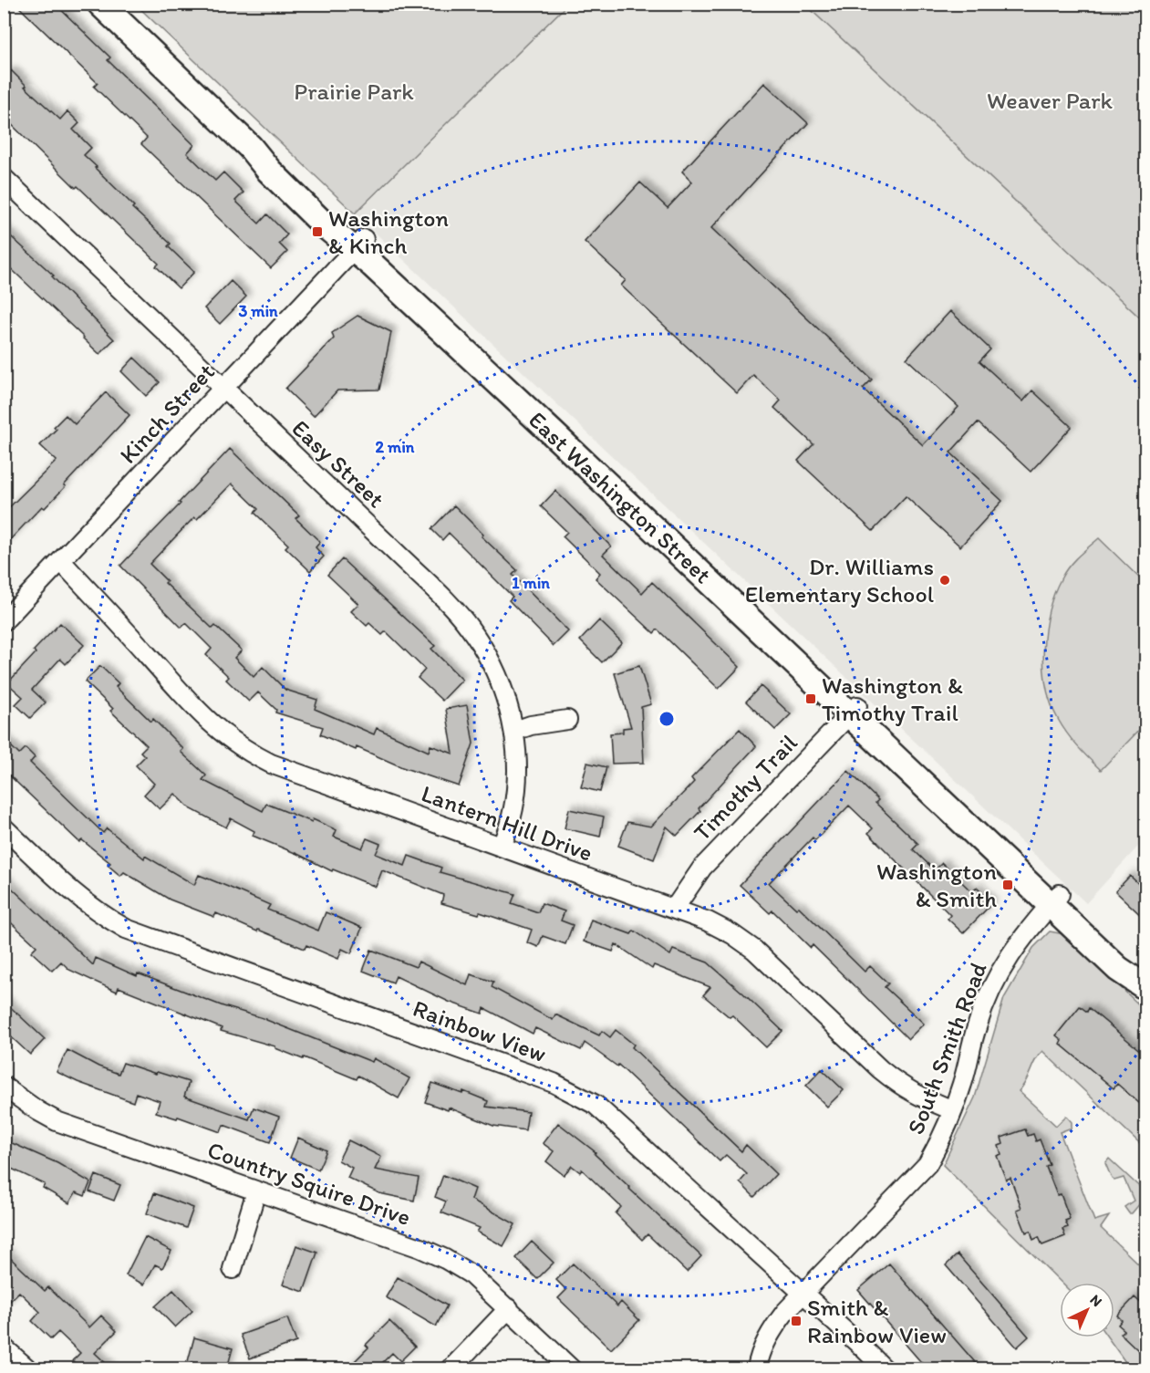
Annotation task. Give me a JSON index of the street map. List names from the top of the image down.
{
  "streets": {
    "main road": ["East Washington Street"],
    "street": [
      "Kinch Street",
      "Easy Street",
      "Timothy Trail",
      "Lantern Hill Drive",
      "Rainbow View",
      "South Smith Road",
      "Country Squire Drive"
    ]
  },
  "crossings": [
    ["Kinch Street", "Easy Street"],
    ["Kinch Street", "East Washington Street"],
    ["Kinch Street", "Lantern Hill Drive"],
    ["Easy Street", "Lantern Hill Drive"],
    ["East Washington Street", "Timothy Trail"],
    ["East Washington Street", "South Smith Road"],
    ["Timothy Trail", "Lantern Hill Drive"],
    ["Lantern Hill Drive", "South Smith Road"],
    ["Rainbow View", "South Smith Road"]
  ],
  "parks": ["Prairie Park", "Weaver Park"],
  "places": {
    "transit": [
      "Washington & Kinch",
      "Washington & Timothy Trail",
      "Washington & Smith",
      "Smith & Rainbow View"
    ],
    "other": ["Dr. Williams Elementary School"]
  },
  "north": "top right",
  "rings": ["3 min", "2 min", "1 min"]
}
